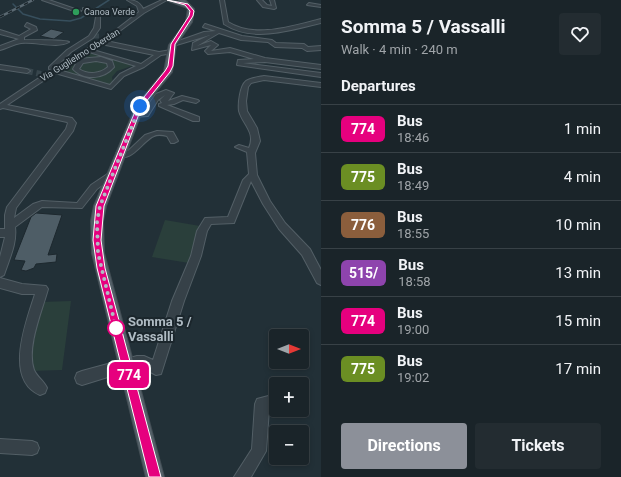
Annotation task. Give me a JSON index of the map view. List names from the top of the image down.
{
  "streets": {
    "street": ["Via Guglielmo Oberdan"]
  },
  "places": ["Canoa Verde", "Somma 5 / Vassalli"],
  "lines": ["bus line 774"],
  "north": "right",
  "page": {
    "on_map": "774",
    "heading": [
      ["Somma 5 / Vassalli", "Walk · 4 min · 240 m"],
      "Departures"
    ],
    "list": [
      {
        "mark": "774",
        "name": "Bus",
        "note": "18:46",
        "value": "1 min"
      },
      {
        "mark": "775",
        "name": "Bus",
        "note": "18:49",
        "value": "4 min"
      },
      {
        "mark": "776",
        "name": "Bus",
        "note": "18:55",
        "value": "10 min"
      },
      {
        "mark": "515/",
        "name": "Bus",
        "note": "18:58",
        "value": "13 min"
      },
      {
        "mark": "774",
        "name": "Bus",
        "note": "19:00",
        "value": "15 min"
      },
      {
        "mark": "775",
        "name": "Bus",
        "note": "19:02",
        "value": "17 min"
      }
    ],
    "map_buttons": ["+", "−"],
    "buttons": ["Directions", "Tickets"]
  }
}
